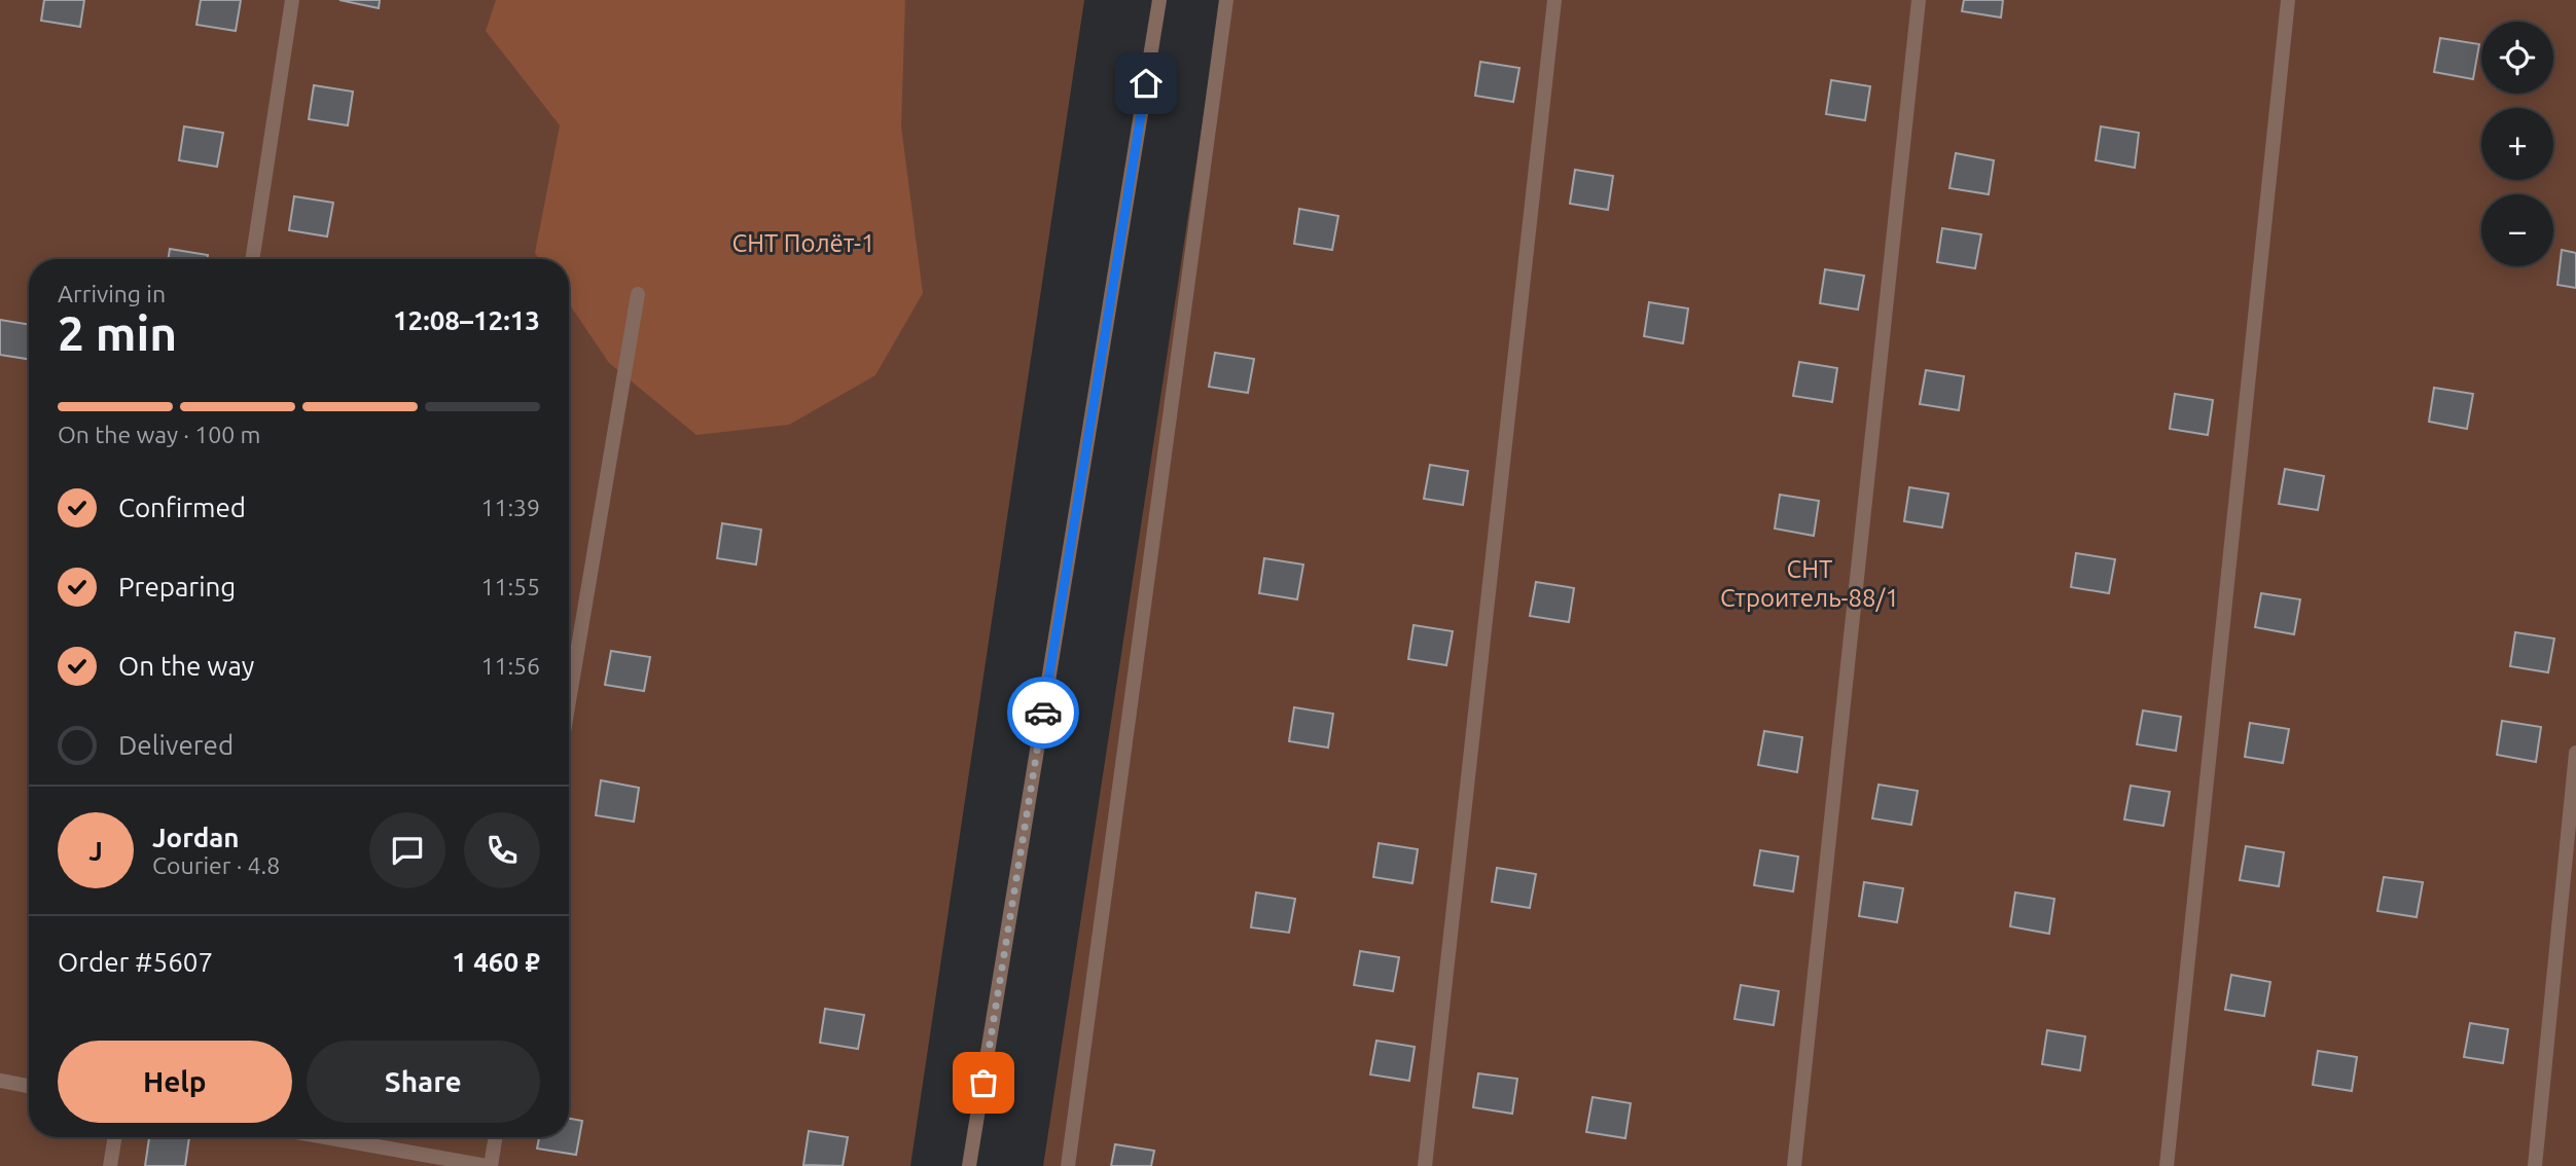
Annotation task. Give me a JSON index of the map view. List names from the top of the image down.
{
  "parks": ["СНТ Полёт-1", "СНТ Строитель-88/1"],
  "page": {
    "map_buttons": ["+", "−"],
    "heading": ["2 min", "Arriving in", "12:08–12:13"],
    "panel": [
      "Jordan",
      "Courier · 4.8",
      "Order #5607",
      "1 460 ₽"
    ],
    "bar": "On the way · 100 m",
    "list": [
      ["Confirmed", "11:39"],
      ["Preparing", "11:55"],
      ["On the way", "11:56"],
      "Delivered"
    ],
    "round": "J",
    "buttons": ["Help", "Share"]
  }
}
